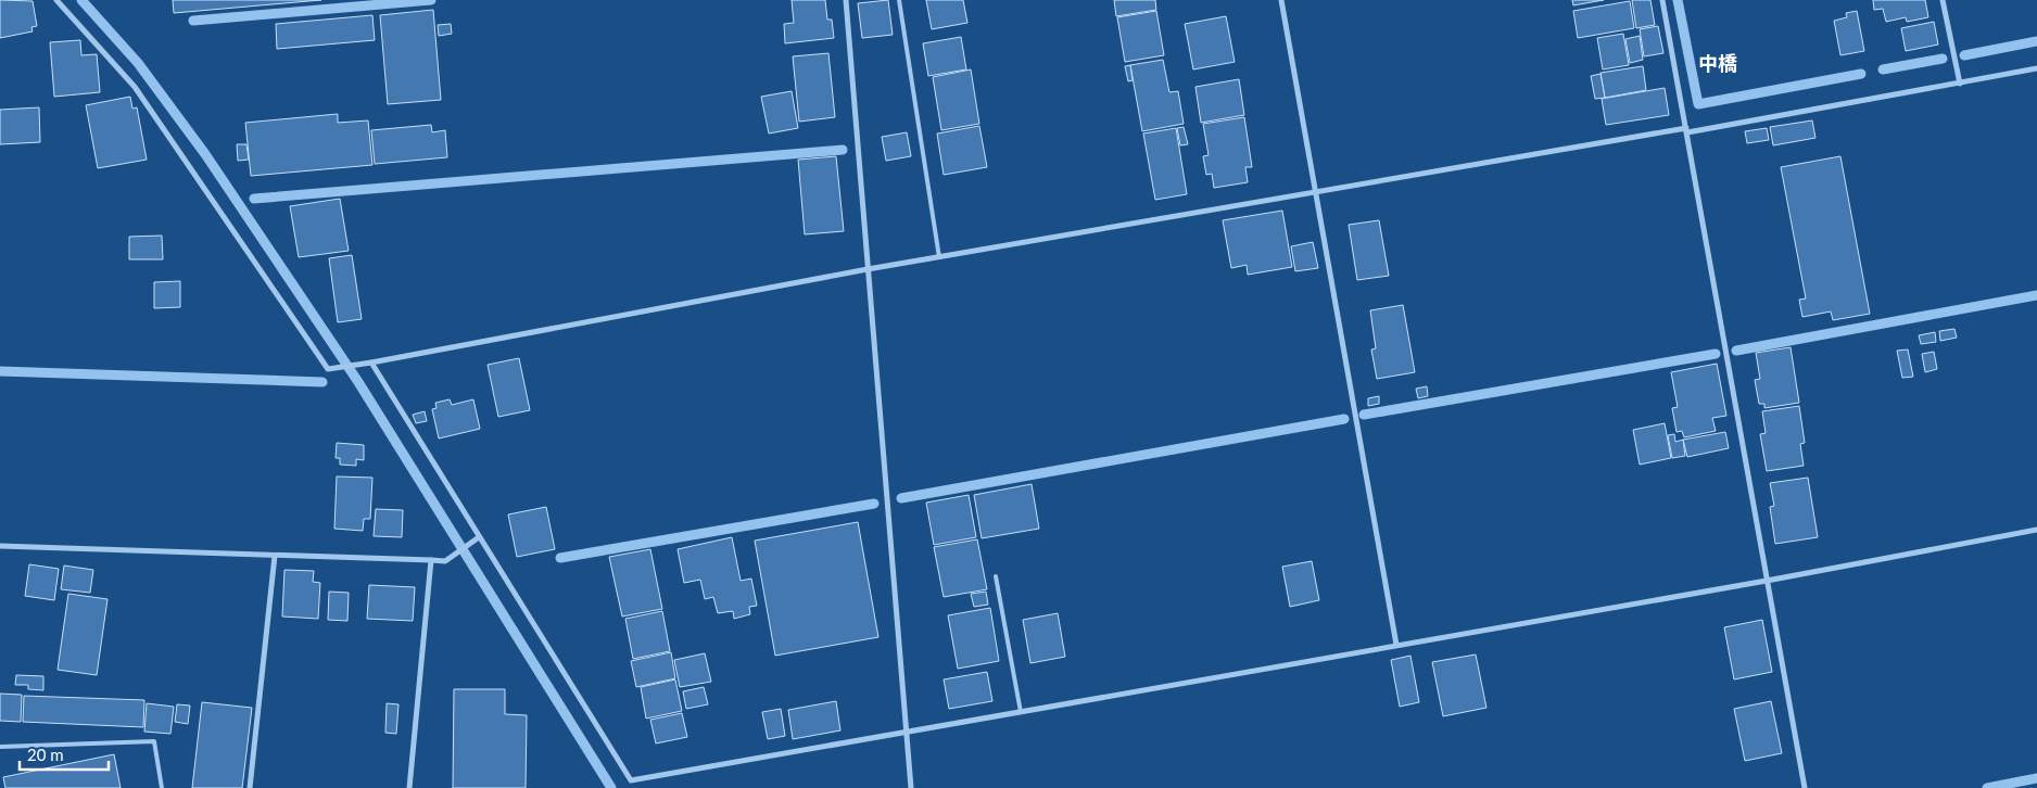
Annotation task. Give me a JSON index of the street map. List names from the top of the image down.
{
  "districts": ["中橋"],
  "scale_bar": "20 m"
}
